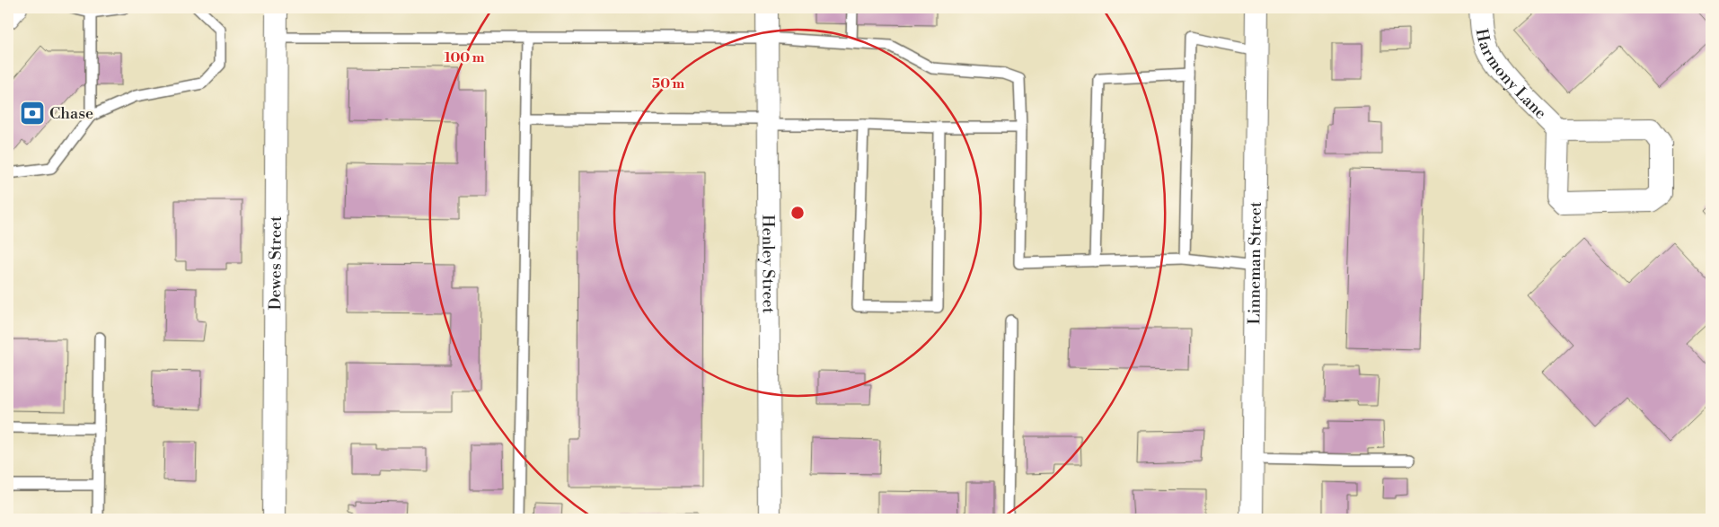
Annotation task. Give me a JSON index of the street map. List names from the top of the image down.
{
  "streets": {
    "street": [
      "Harmony Lane",
      "Dewes Street",
      "Henley Street",
      "Linneman Street"
    ]
  },
  "places": {
    "bank": ["Chase"]
  },
  "rings": ["100 m", "50 m"]
}
